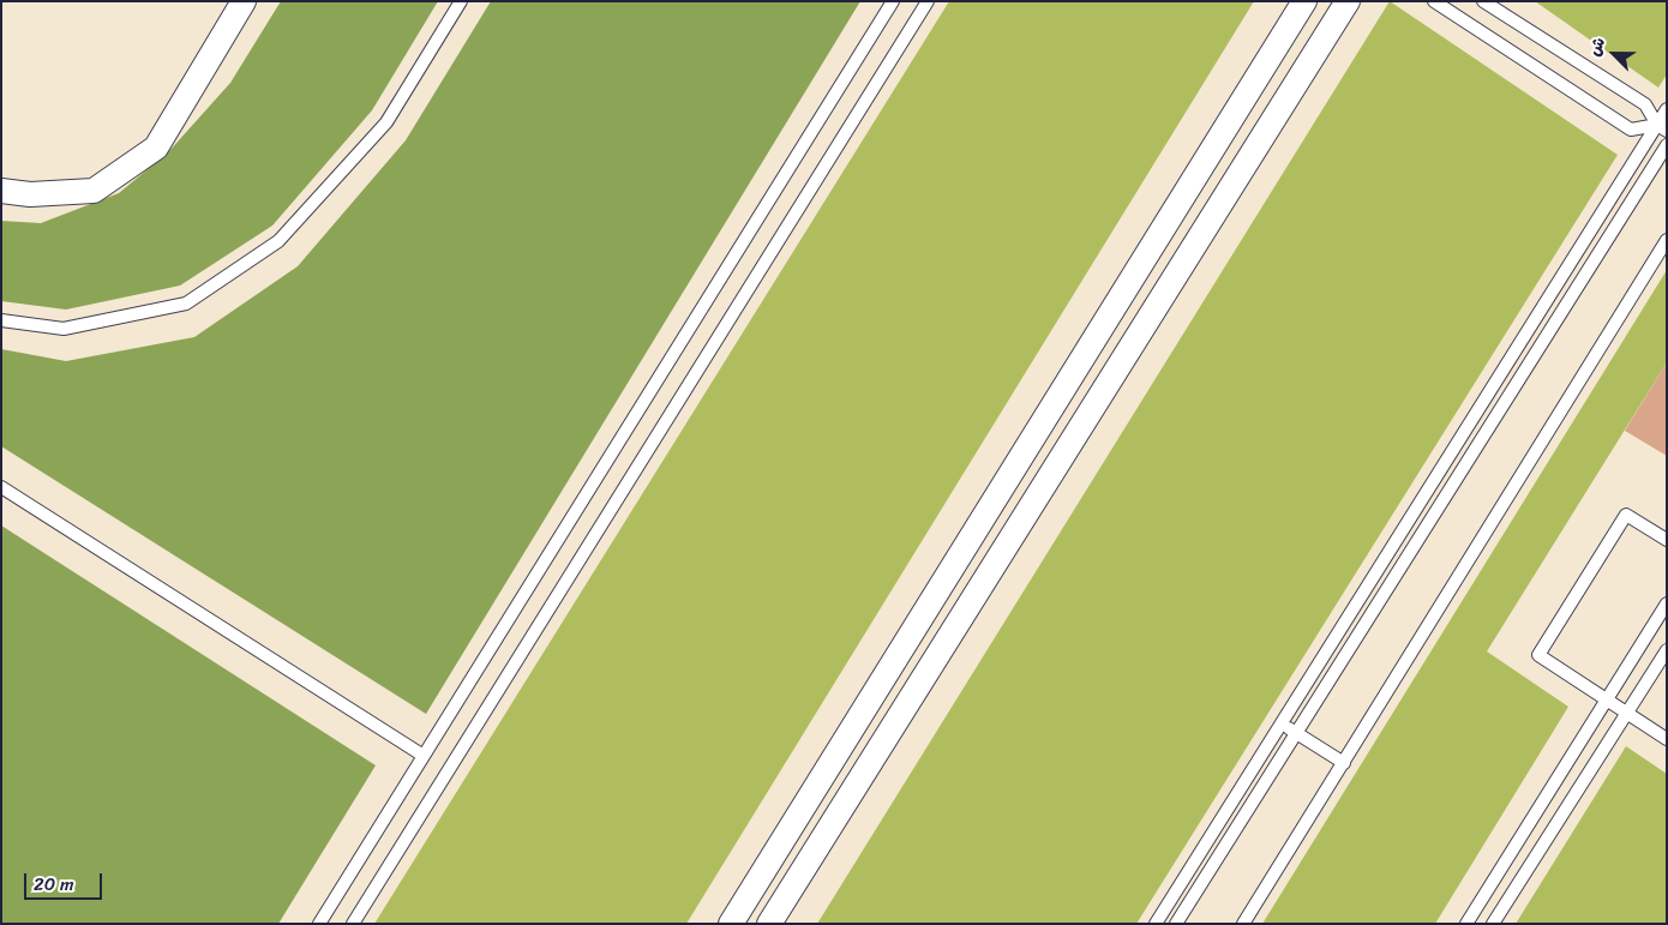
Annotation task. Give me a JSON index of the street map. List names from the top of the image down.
{
  "scale_bar": "20 m",
  "north": "top left"
}
